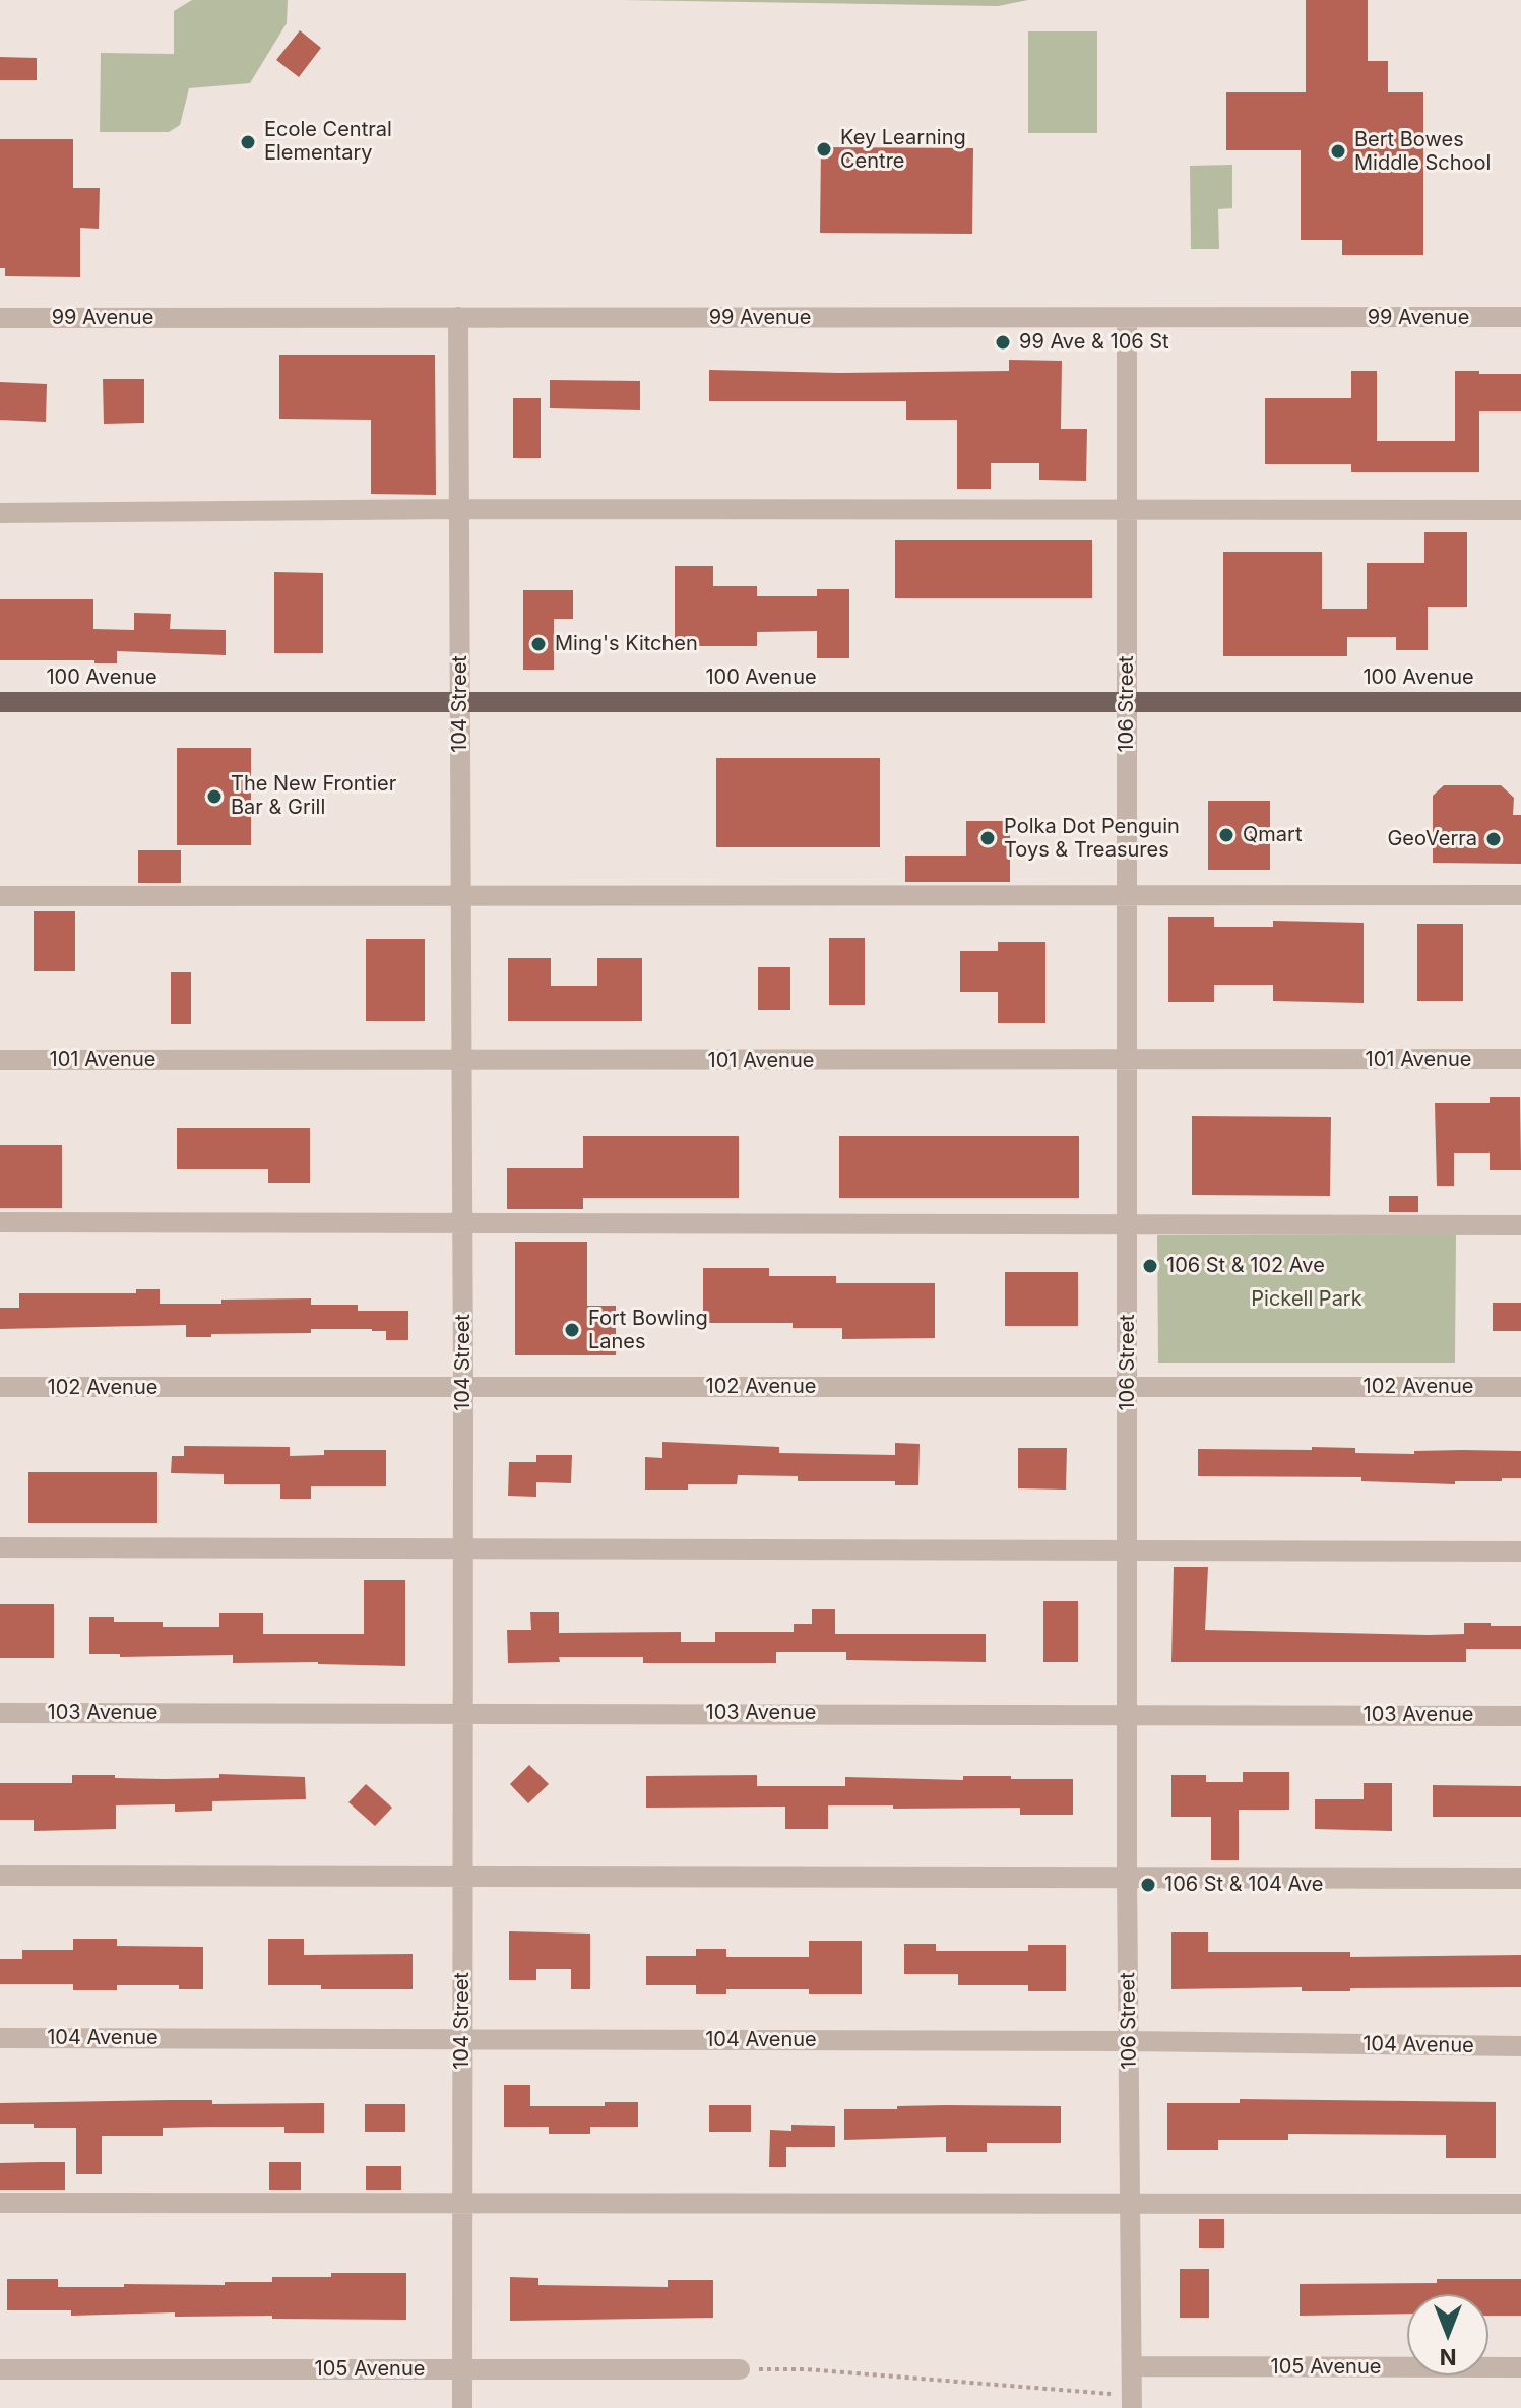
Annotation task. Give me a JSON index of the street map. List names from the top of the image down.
{
  "streets": {
    "main road": ["100 Avenue"],
    "street": [
      "99 Avenue",
      "104 Street",
      "106 Street",
      "101 Avenue",
      "102 Avenue",
      "103 Avenue",
      "104 Avenue",
      "105 Avenue"
    ]
  },
  "crossings": [
    ["99 Avenue", "104 Street"],
    ["99 Avenue", "106 Street"],
    ["100 Avenue", "104 Street"],
    ["100 Avenue", "106 Street"],
    ["104 Street", "101 Avenue"],
    ["104 Street", "102 Avenue"],
    ["104 Street", "103 Avenue"],
    ["104 Street", "104 Avenue"],
    ["104 Street", "105 Avenue"],
    ["106 Street", "101 Avenue"],
    ["106 Street", "102 Avenue"],
    ["106 Street", "103 Avenue"],
    ["106 Street", "104 Avenue"],
    ["106 Street", "105 Avenue"]
  ],
  "parks": ["Pickell Park"],
  "places": [
    "Ecole Central Elementary",
    "Key Learning Centre",
    "Bert Bowes Middle School",
    "99 Ave & 106 St",
    "Ming's Kitchen",
    "The New Frontier Bar & Grill",
    "Qmart",
    "Polka Dot Penguin Toys & Treasures",
    "GeoVerra",
    "106 St & 102 Ave",
    "Fort Bowling Lanes",
    "106 St & 104 Ave"
  ],
  "north": "bottom"
}
